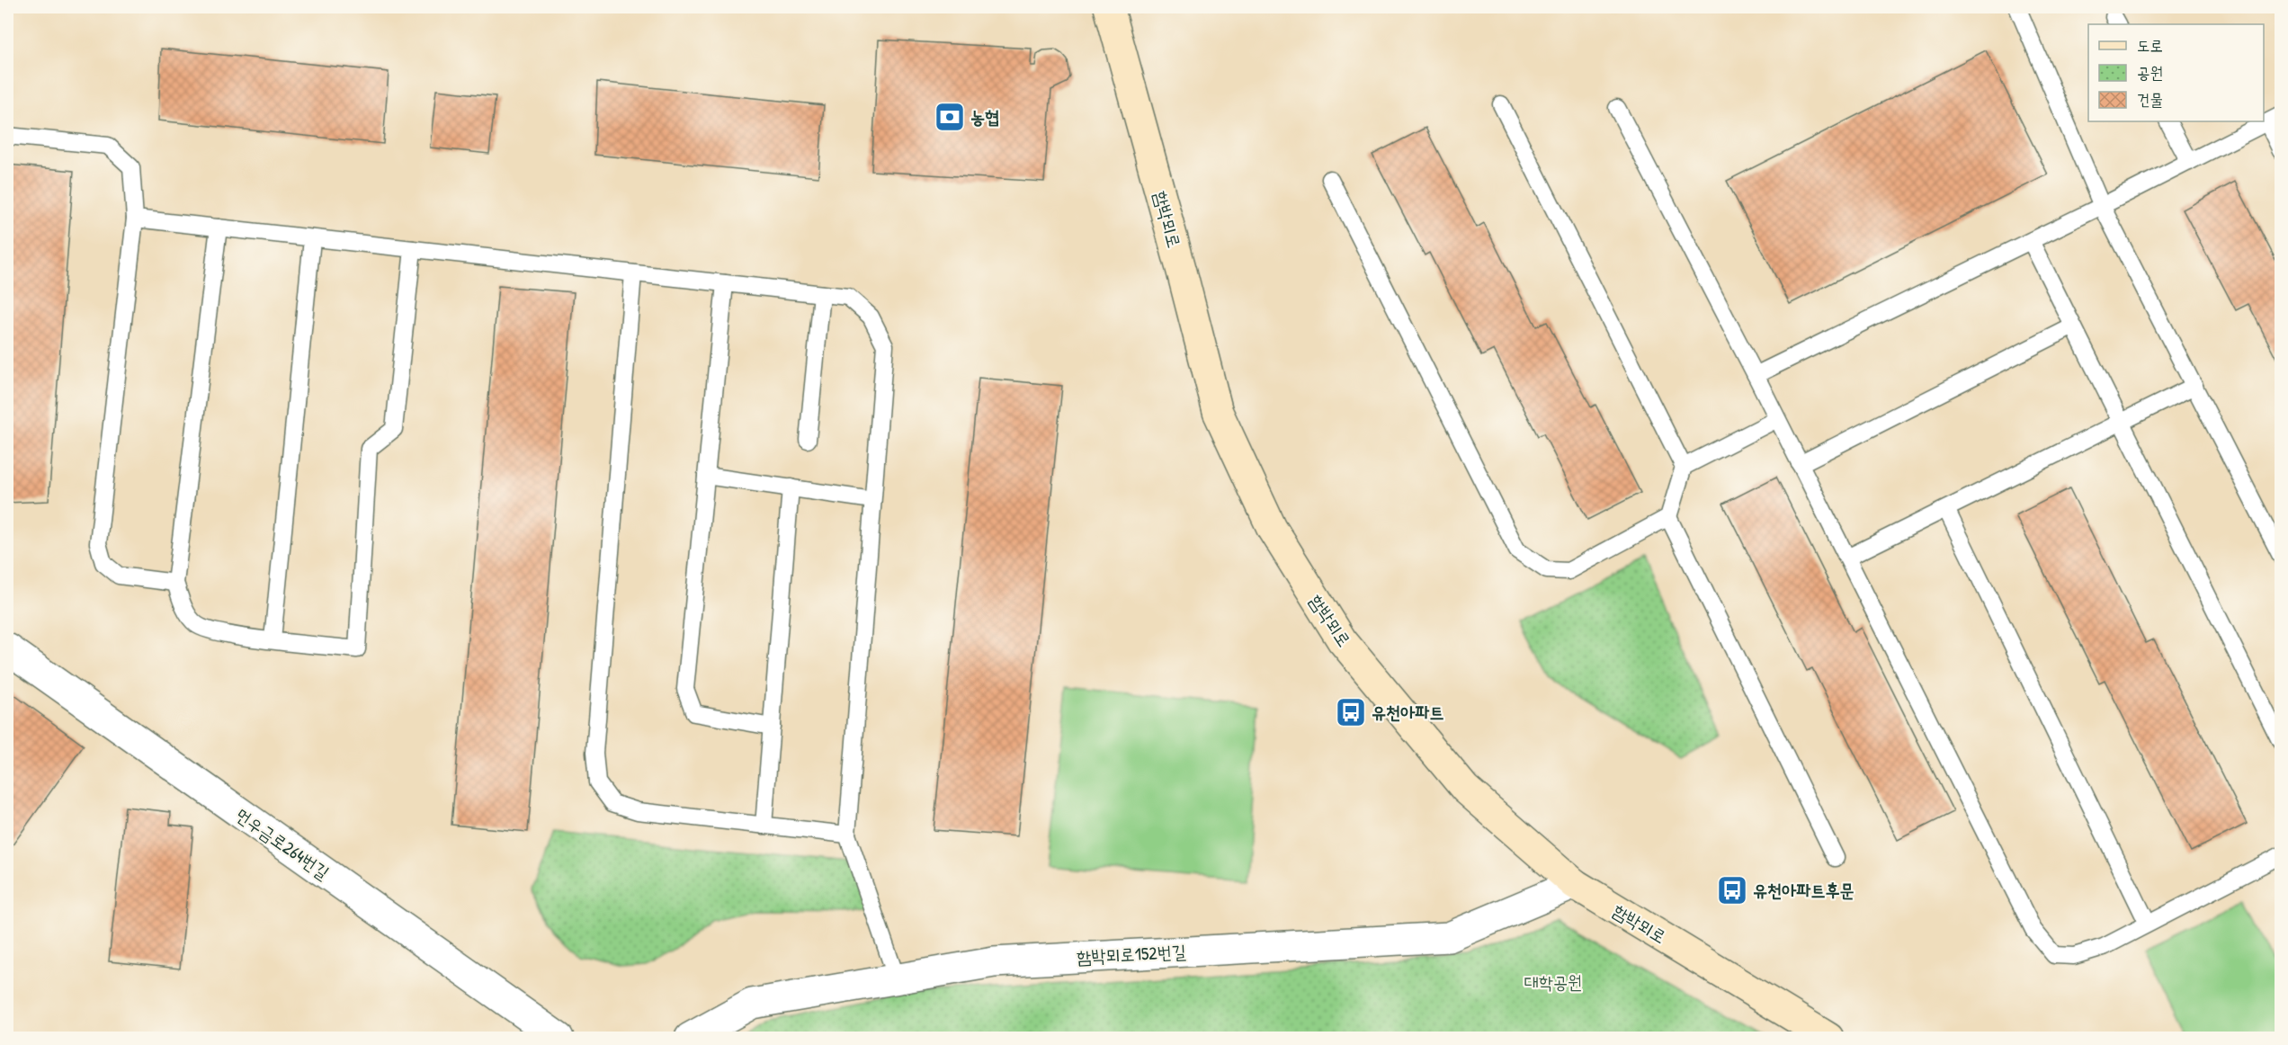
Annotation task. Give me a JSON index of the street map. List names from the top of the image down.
{
  "streets": {
    "main road": ["함박뫼로"],
    "street": ["먼우금로264번길", "함박뫼로152번길"]
  },
  "crossings": [
    ["함박뫼로", "함박뫼로152번길"]
  ],
  "parks": ["대학공원"],
  "places": {
    "bank": ["농협"],
    "bus stop": ["유천아파트", "유천아파트후문"]
  },
  "legend": ["도로", "공원", "건물"]
}
